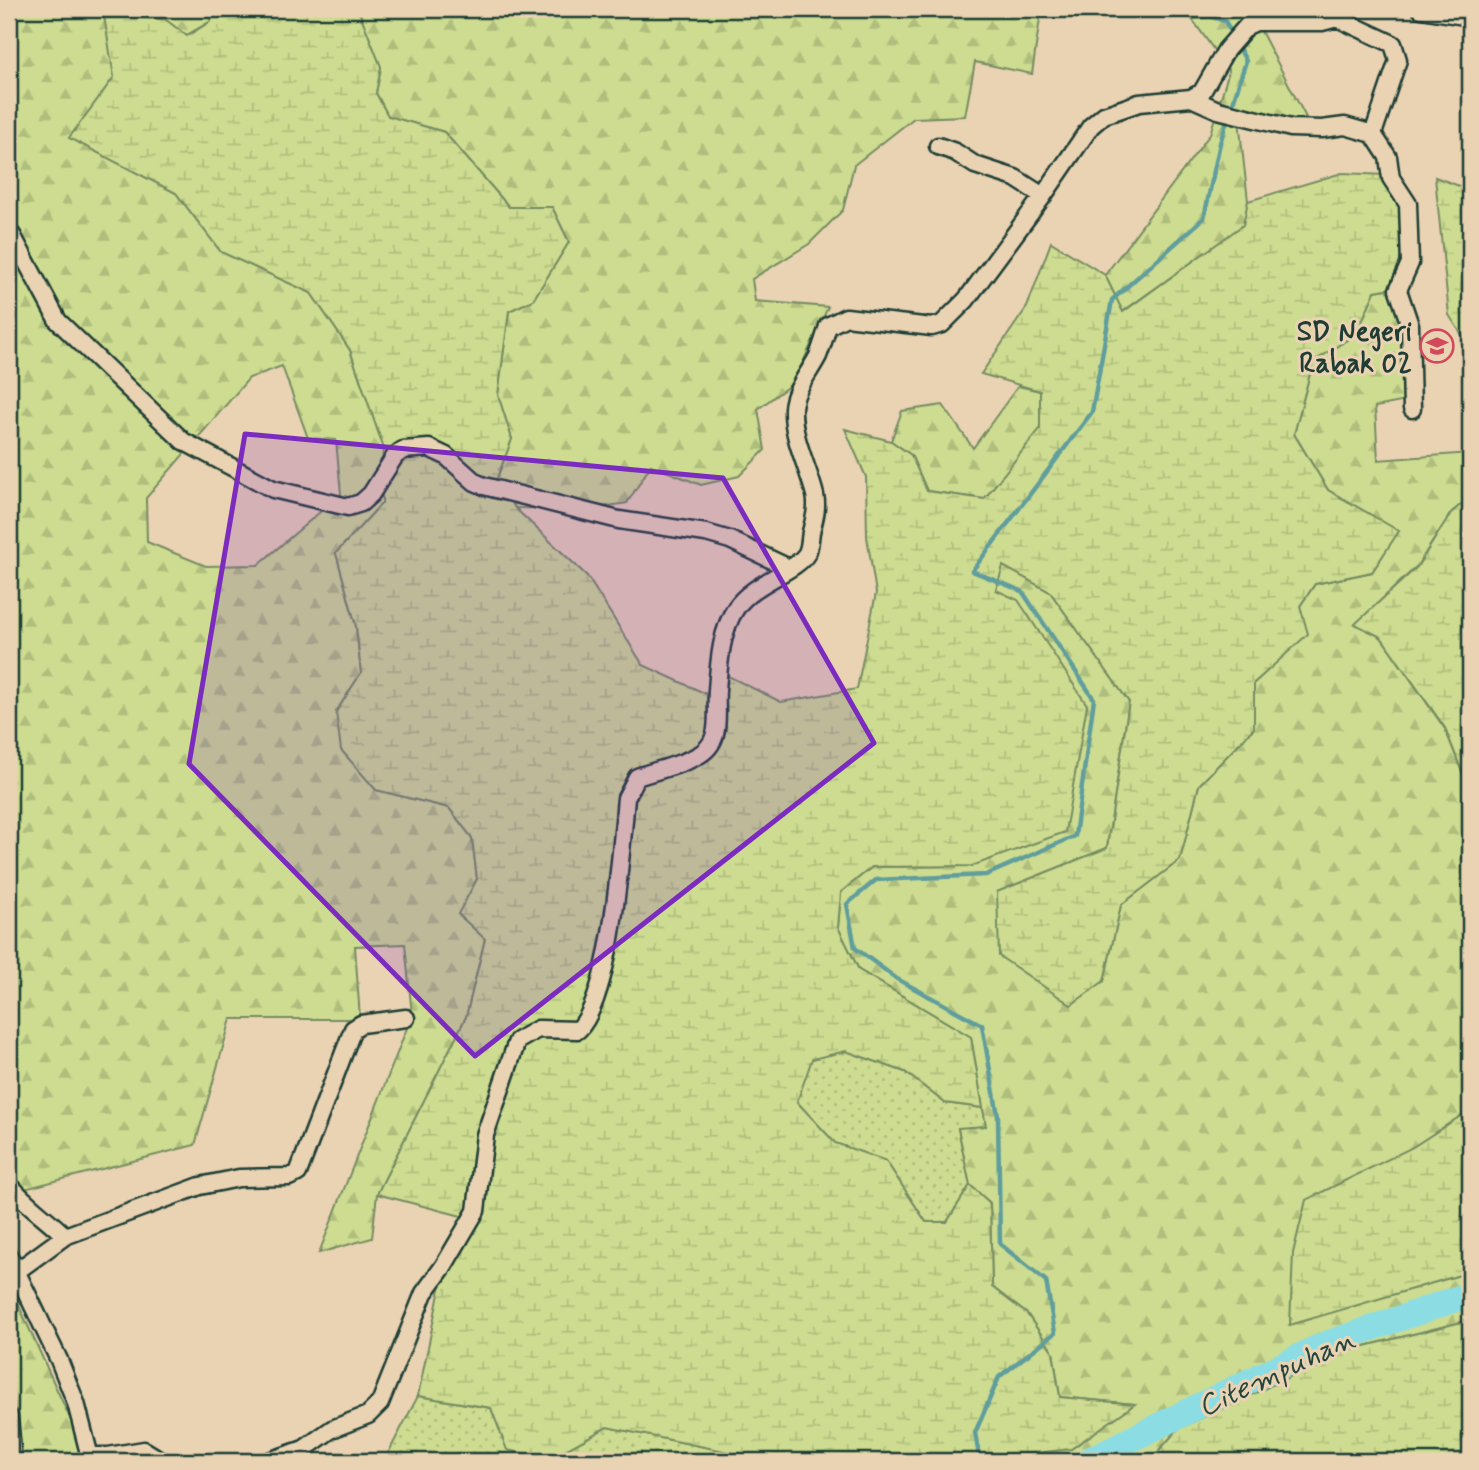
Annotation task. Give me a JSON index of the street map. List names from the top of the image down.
{
  "water": ["Citempuhan"],
  "places": {
    "school or university": ["SD Negeri Rabak 02"]
  }
}
